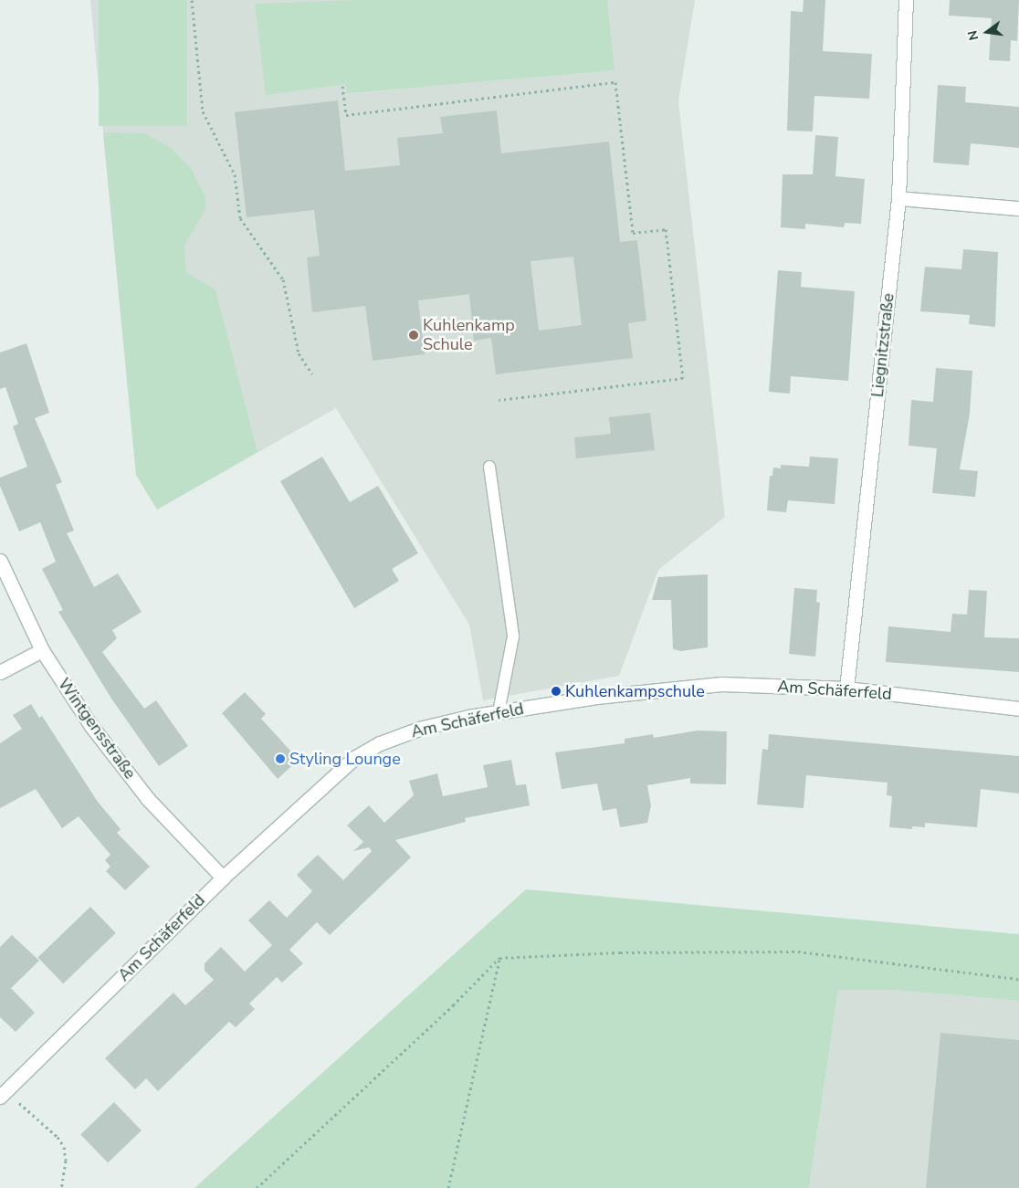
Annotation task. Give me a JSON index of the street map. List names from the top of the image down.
{
  "streets": {
    "street": ["Liegnitzstraße", "Am Schäferfeld", "Wintgensstraße"]
  },
  "crossings": [
    ["Liegnitzstraße", "Am Schäferfeld"],
    ["Am Schäferfeld", "Wintgensstraße"]
  ],
  "places": ["Kuhlenkamp Schule", "Kuhlenkampschule", "Styling Lounge"],
  "north": "left"
}
